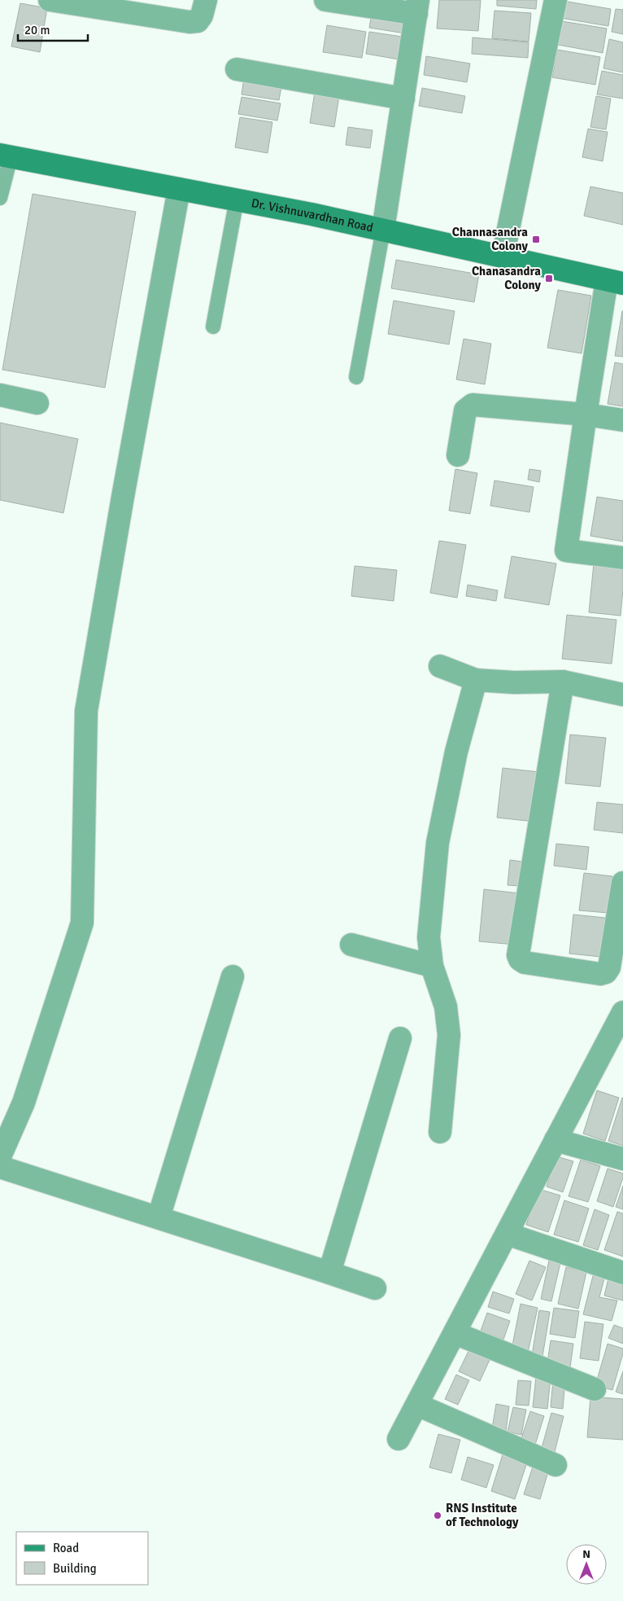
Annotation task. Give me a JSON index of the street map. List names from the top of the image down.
{
  "streets": {
    "main road": ["Dr. Vishnuvardhan Road"]
  },
  "places": {
    "transit": ["Channasandra Colony", "Chanasandra Colony"],
    "other": ["RNS Institute of Technology"]
  },
  "legend": ["Road", "Building"],
  "scale_bar": "20 m",
  "north": "top"
}
